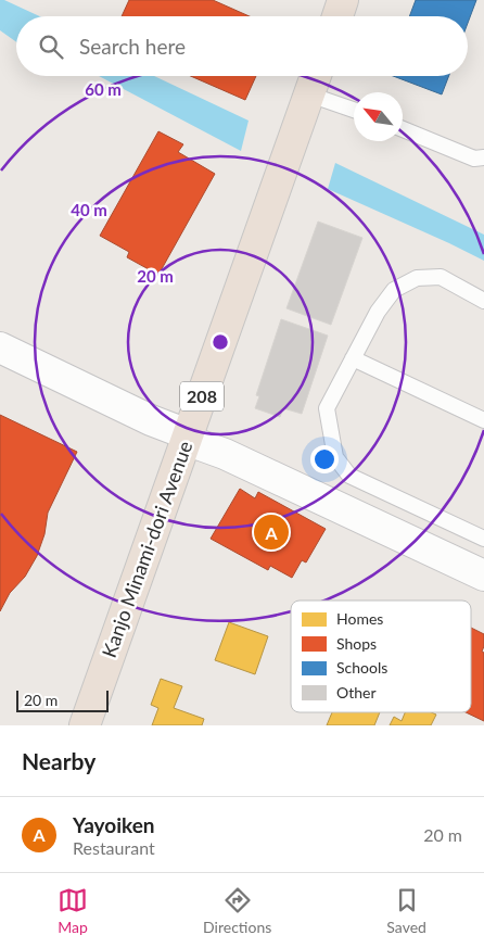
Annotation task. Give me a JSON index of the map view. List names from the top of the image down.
{
  "streets": {
    "highway": ["208", "Kanjo Minami-dori Avenue"]
  },
  "legend": [
    "Homes",
    "Shops",
    "Schools",
    "Other"
  ],
  "scale_bar": "20 m",
  "north": "top left",
  "page": {
    "search": "Search here",
    "pins": "A",
    "scale": "20 m",
    "heading": "Nearby",
    "list": [
      {
        "mark": "A",
        "name": "Yayoiken",
        "note": "Restaurant",
        "value": "20 m"
      }
    ],
    "nav": ["Map", "Directions", "Saved"]
  },
  "rings": ["60 m", "40 m", "20 m"]
}
